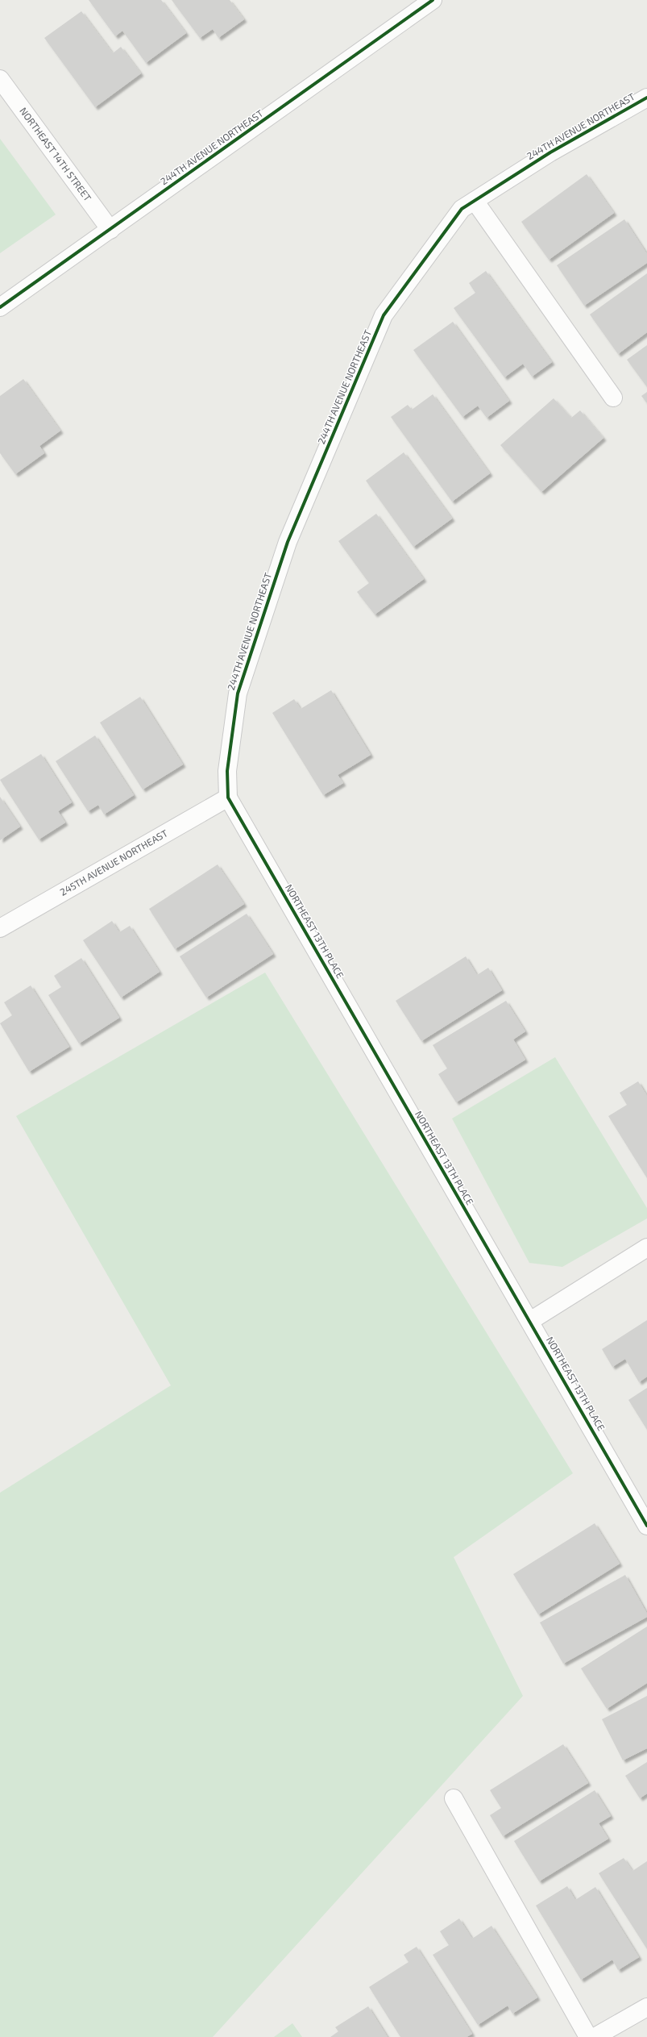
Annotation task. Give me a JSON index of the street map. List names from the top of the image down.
{
  "streets": {
    "street": [
      "244TH AVENUE NORTHEAST",
      "NORTHEAST 14TH STREET",
      "245TH AVENUE NORTHEAST",
      "NORTHEAST 13TH PLACE"
    ]
  },
  "crossings": [
    ["244TH AVENUE NORTHEAST", "NORTHEAST 14TH STREET"],
    ["244TH AVENUE NORTHEAST", "245TH AVENUE NORTHEAST"],
    ["244TH AVENUE NORTHEAST", "NORTHEAST 13TH PLACE"],
    ["245TH AVENUE NORTHEAST", "NORTHEAST 13TH PLACE"]
  ]
}
